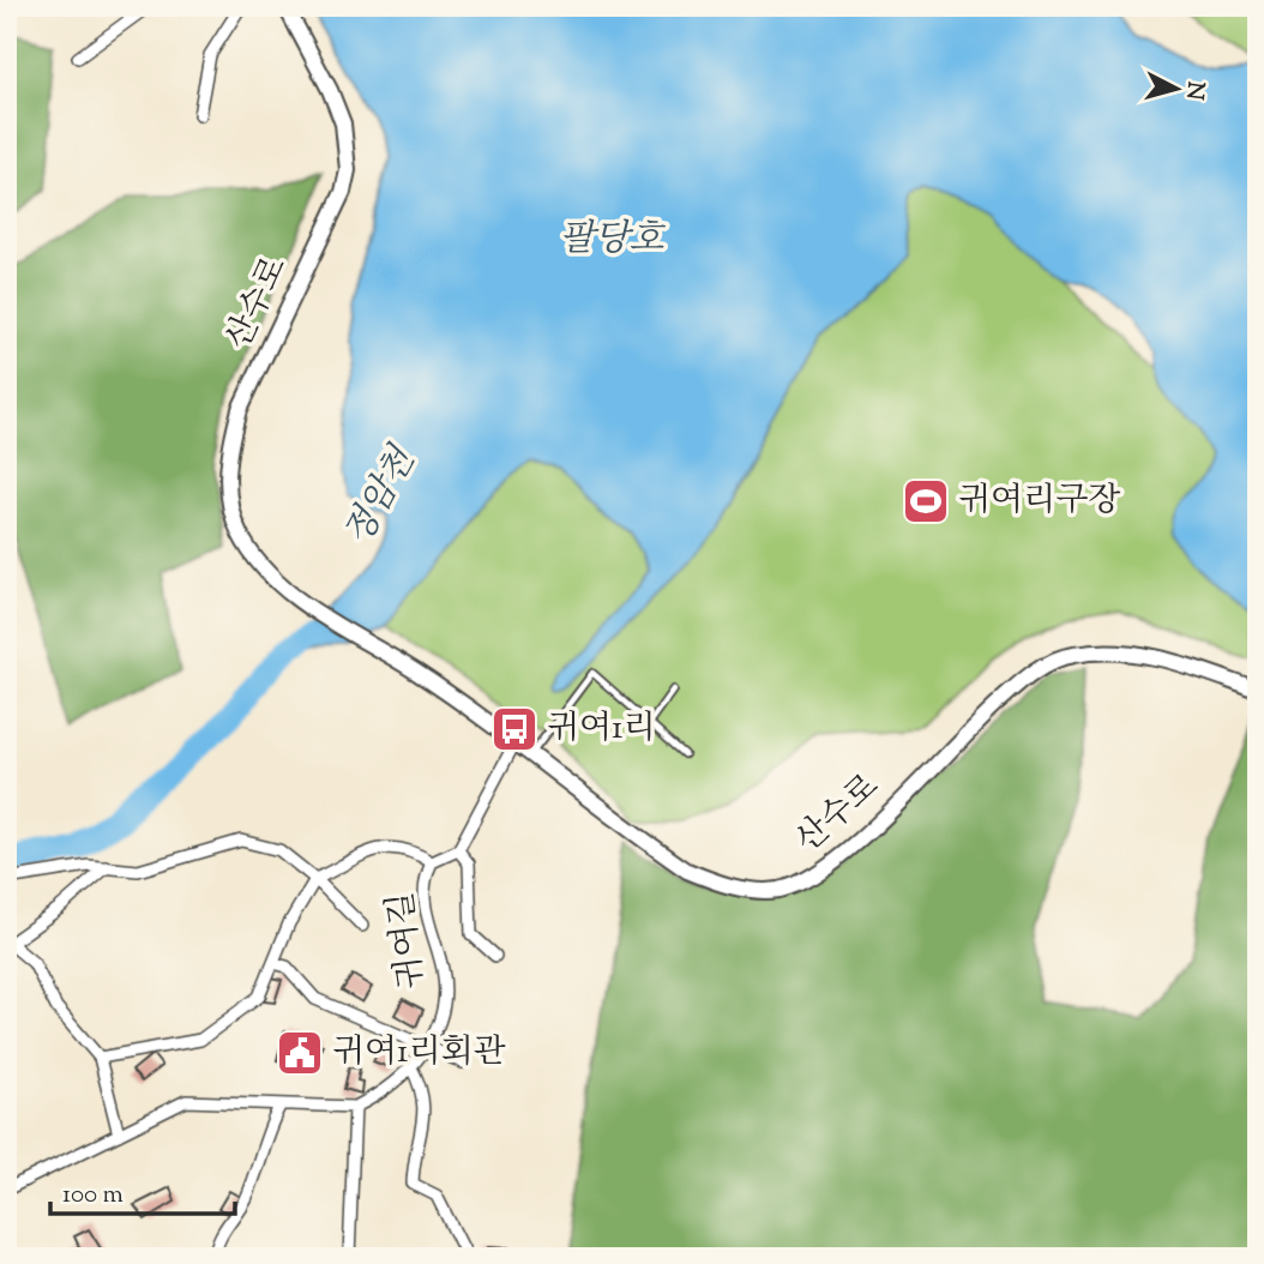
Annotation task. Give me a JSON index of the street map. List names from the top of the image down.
{
  "streets": {
    "main road": ["산수로"],
    "street": ["귀여길"]
  },
  "water": ["팔당호", "정암천"],
  "places": {
    "sports": ["귀여리구장"],
    "bus stop": ["귀여1리"],
    "public building": ["귀여1리회관"]
  },
  "scale_bar": "100 m",
  "north": "right"
}
